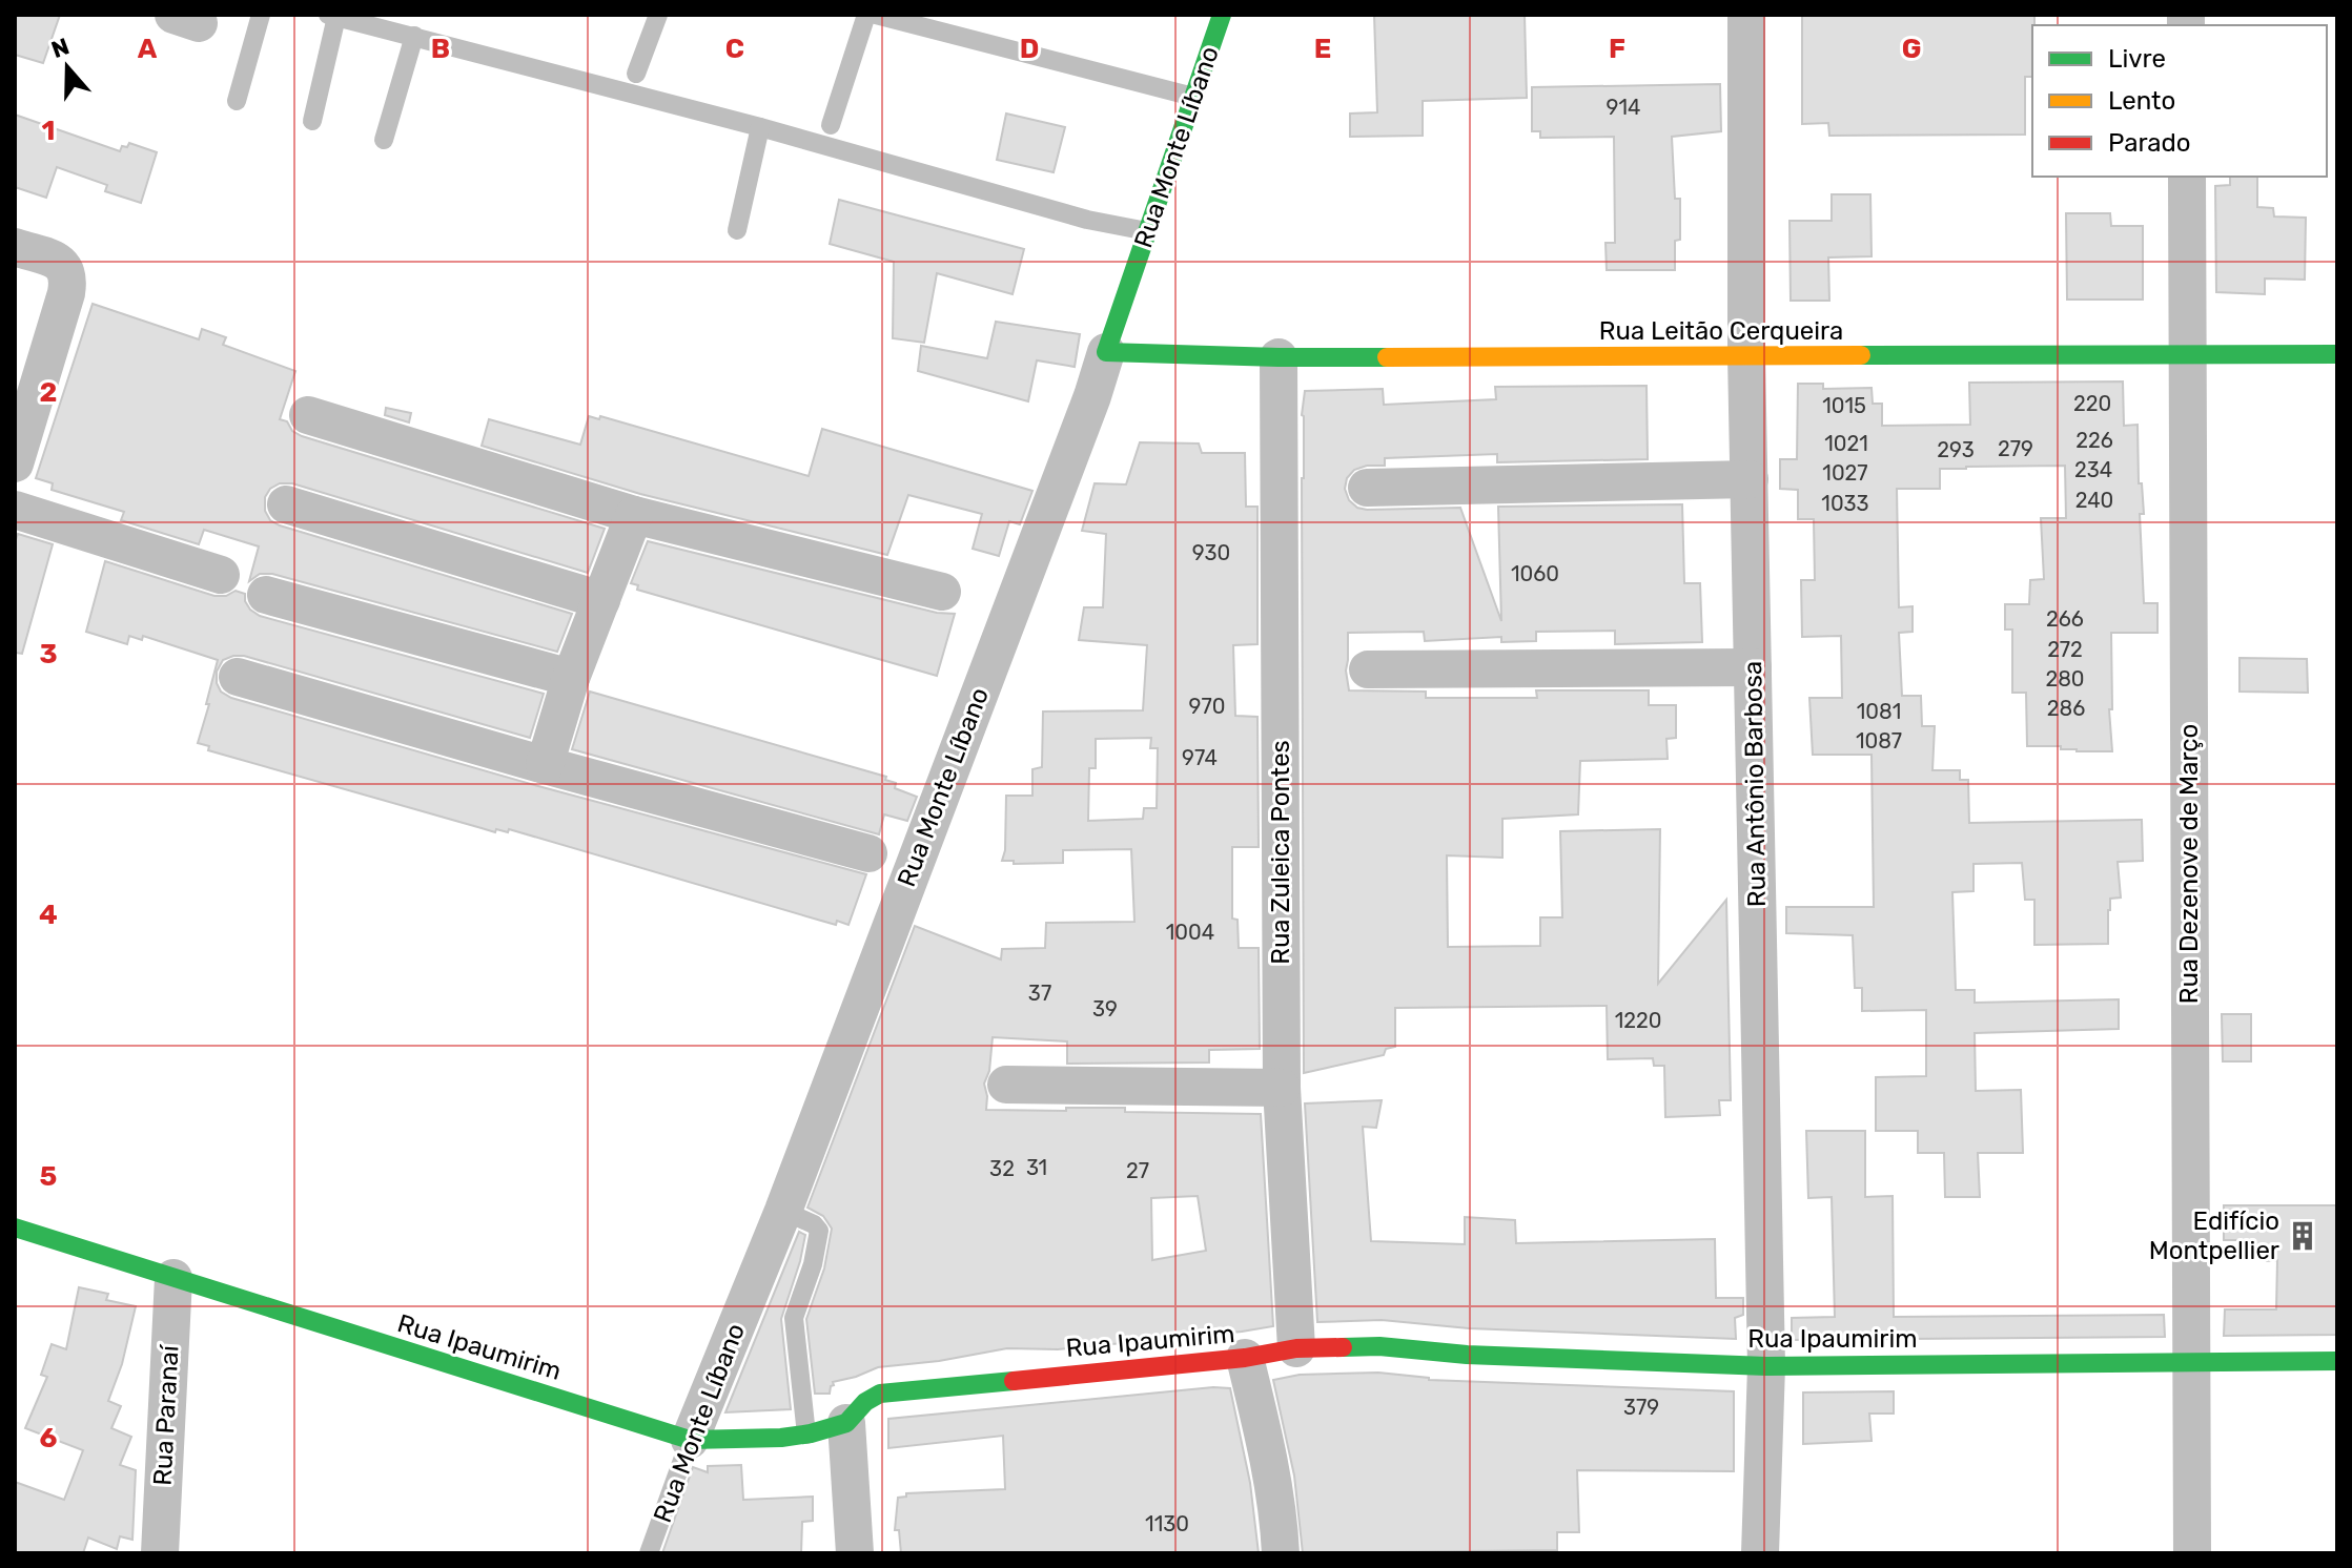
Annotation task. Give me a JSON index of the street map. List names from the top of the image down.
{
  "streets": {
    "street": [
      "Rua Monte Líbano",
      "Rua Leitão Cerqueira",
      "Rua Antônio Barbosa",
      "Rua Zuleica Pontes",
      "Rua Dezenove de Março",
      "Rua Ipaumirim",
      "Rua Paranaí"
    ]
  },
  "crossings": [
    ["Rua Monte Líbano", "Rua Leitão Cerqueira"],
    ["Rua Monte Líbano", "Rua Ipaumirim"],
    ["Rua Leitão Cerqueira", "Rua Antônio Barbosa"],
    ["Rua Leitão Cerqueira", "Rua Zuleica Pontes"],
    ["Rua Leitão Cerqueira", "Rua Dezenove de Março"],
    ["Rua Antônio Barbosa", "Rua Ipaumirim"],
    ["Rua Zuleica Pontes", "Rua Ipaumirim"],
    ["Rua Dezenove de Março", "Rua Ipaumirim"],
    ["Rua Ipaumirim", "Rua Paranaí"]
  ],
  "places": {
    "building": ["Edifício Montpellier"]
  },
  "house_numbers": [
    "914",
    "220",
    "1015",
    "226",
    "1021",
    "279",
    "293",
    "234",
    "1027",
    "240",
    "1033",
    "930",
    "1060",
    "266",
    "272",
    "280",
    "970",
    "286",
    "1081",
    "1087",
    "974",
    "1004",
    "37",
    "39",
    "1220",
    "31",
    "32",
    "27",
    "379",
    "1130"
  ],
  "legend": ["Livre", "Lento", "Parado"],
  "north": "top",
  "grid": {
    "columns": [
      "A",
      "B",
      "C",
      "D",
      "E",
      "F",
      "G"
    ],
    "rows": [
      "1",
      "2",
      "3",
      "4",
      "5",
      "6"
    ]
  }
}
